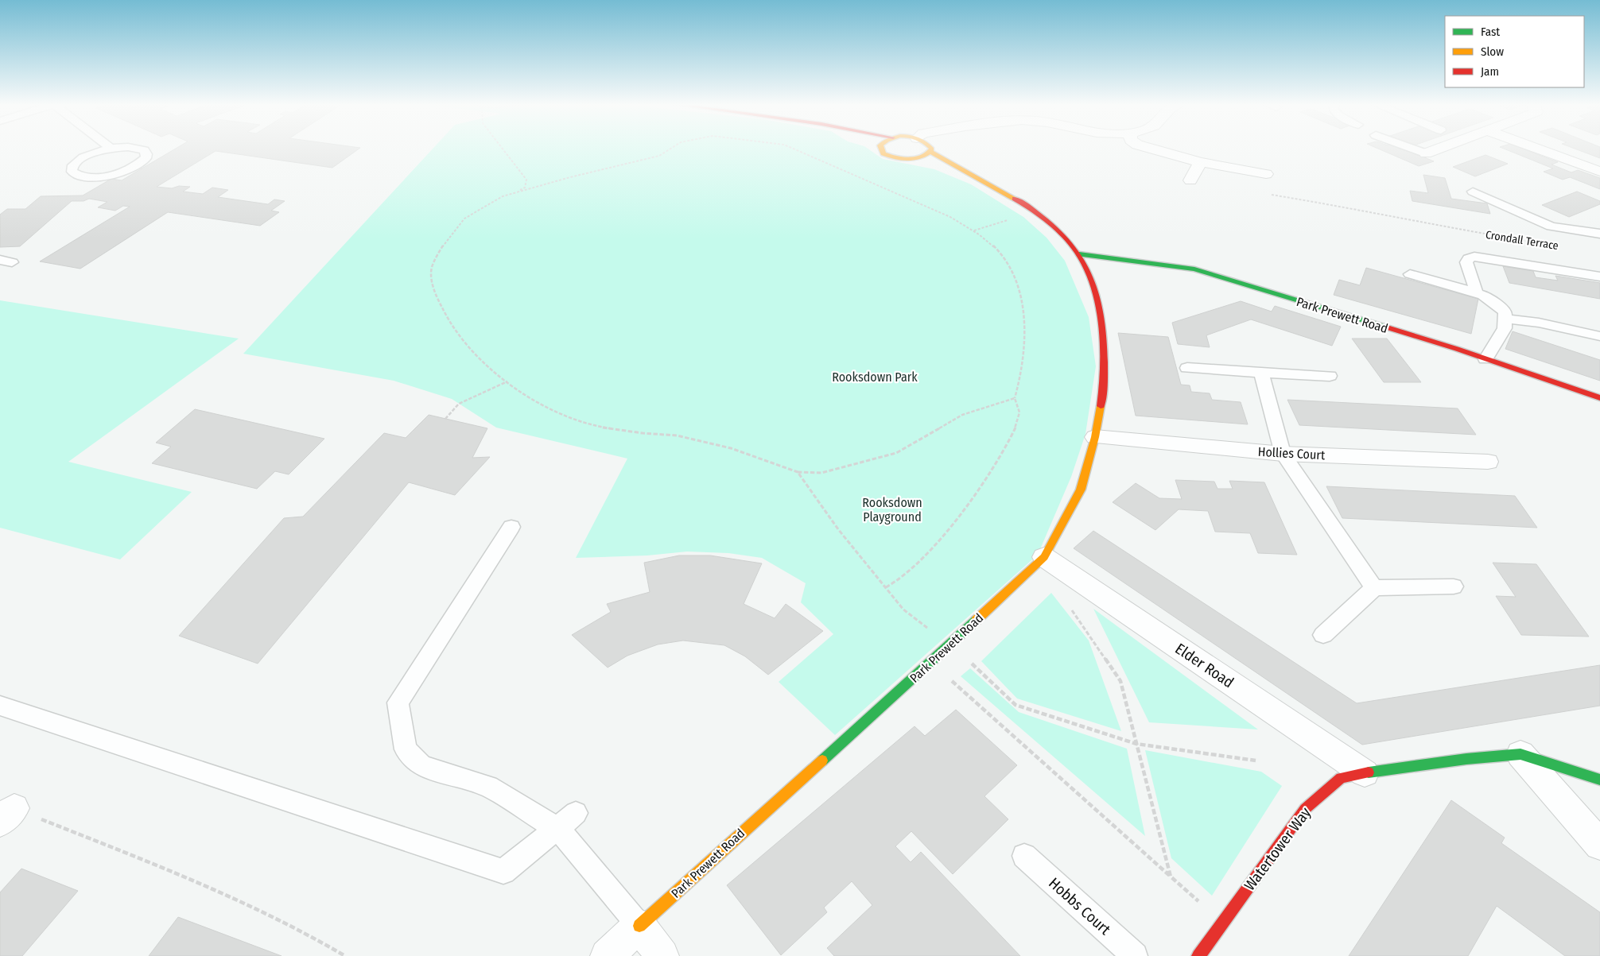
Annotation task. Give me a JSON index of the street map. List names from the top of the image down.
{
  "streets": {
    "street": [
      "Park Prewett Road",
      "Hollies Court",
      "Elder Road",
      "Watertower Way"
    ],
    "lane": ["Hobbs Court"],
    "path": ["Crondall Terrace"]
  },
  "crossings": [
    ["Park Prewett Road", "Hollies Court"],
    ["Park Prewett Road", "Elder Road"],
    ["Elder Road", "Watertower Way"]
  ],
  "parks": ["Rooksdown Park", "Rooksdown Playground"],
  "legend": ["Fast", "Slow", "Jam"]
}
